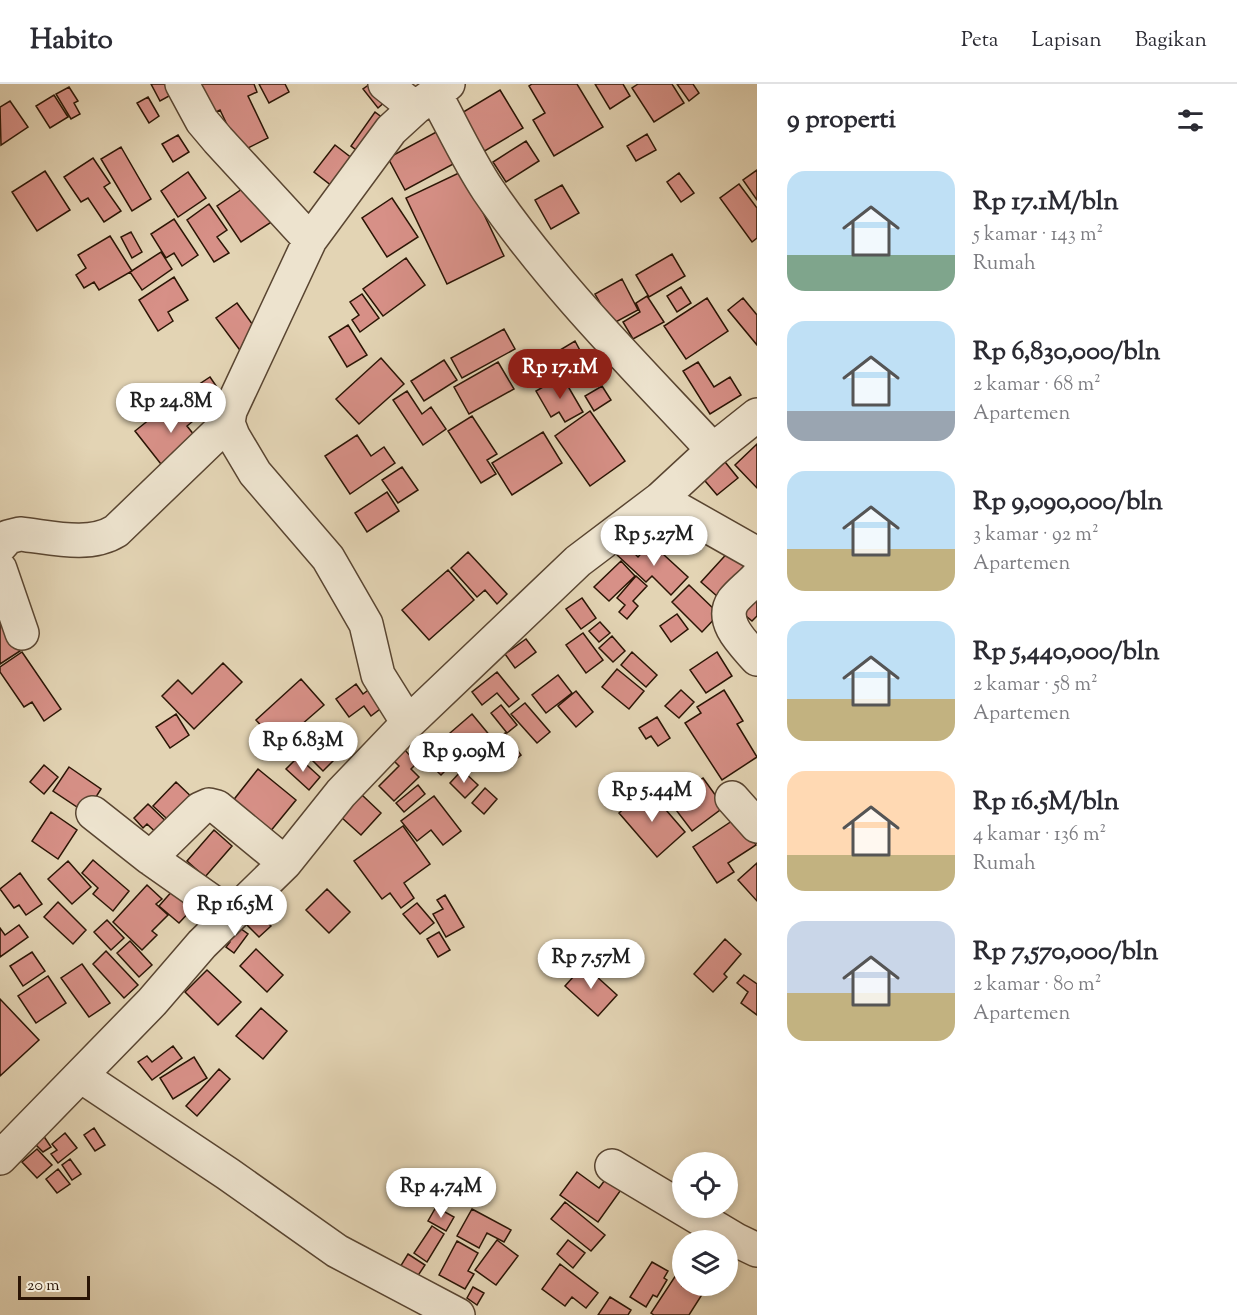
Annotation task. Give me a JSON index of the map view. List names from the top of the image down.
{
  "scale_bar": "20 m",
  "page": {
    "header": "Habito",
    "nav": ["Peta", "Lapisan", "Bagikan"],
    "heading": "9 properti",
    "list": [
      {
        "name": "Rp 17.1M/bln",
        "note": "5 kamar · 143 m² · Rumah"
      },
      {
        "name": "Rp 6,830,000/bln",
        "note": "2 kamar · 68 m² · Apartemen"
      },
      {
        "name": "Rp 9,090,000/bln",
        "note": "3 kamar · 92 m² · Apartemen"
      },
      {
        "name": "Rp 5,440,000/bln",
        "note": "2 kamar · 58 m² · Apartemen"
      },
      {
        "name": "Rp 16.5M/bln",
        "note": "4 kamar · 136 m² · Rumah"
      },
      {
        "name": "Rp 7,570,000/bln",
        "note": "2 kamar · 80 m² · Apartemen"
      }
    ],
    "price": [
      "Rp 17.1M",
      "Rp 24.8M",
      "Rp 5.27M",
      "Rp 6.83M",
      "Rp 9.09M",
      "Rp 5.44M",
      "Rp 16.5M",
      "Rp 7.57M",
      "Rp 4.74M"
    ],
    "scale": "20 m"
  }
}
